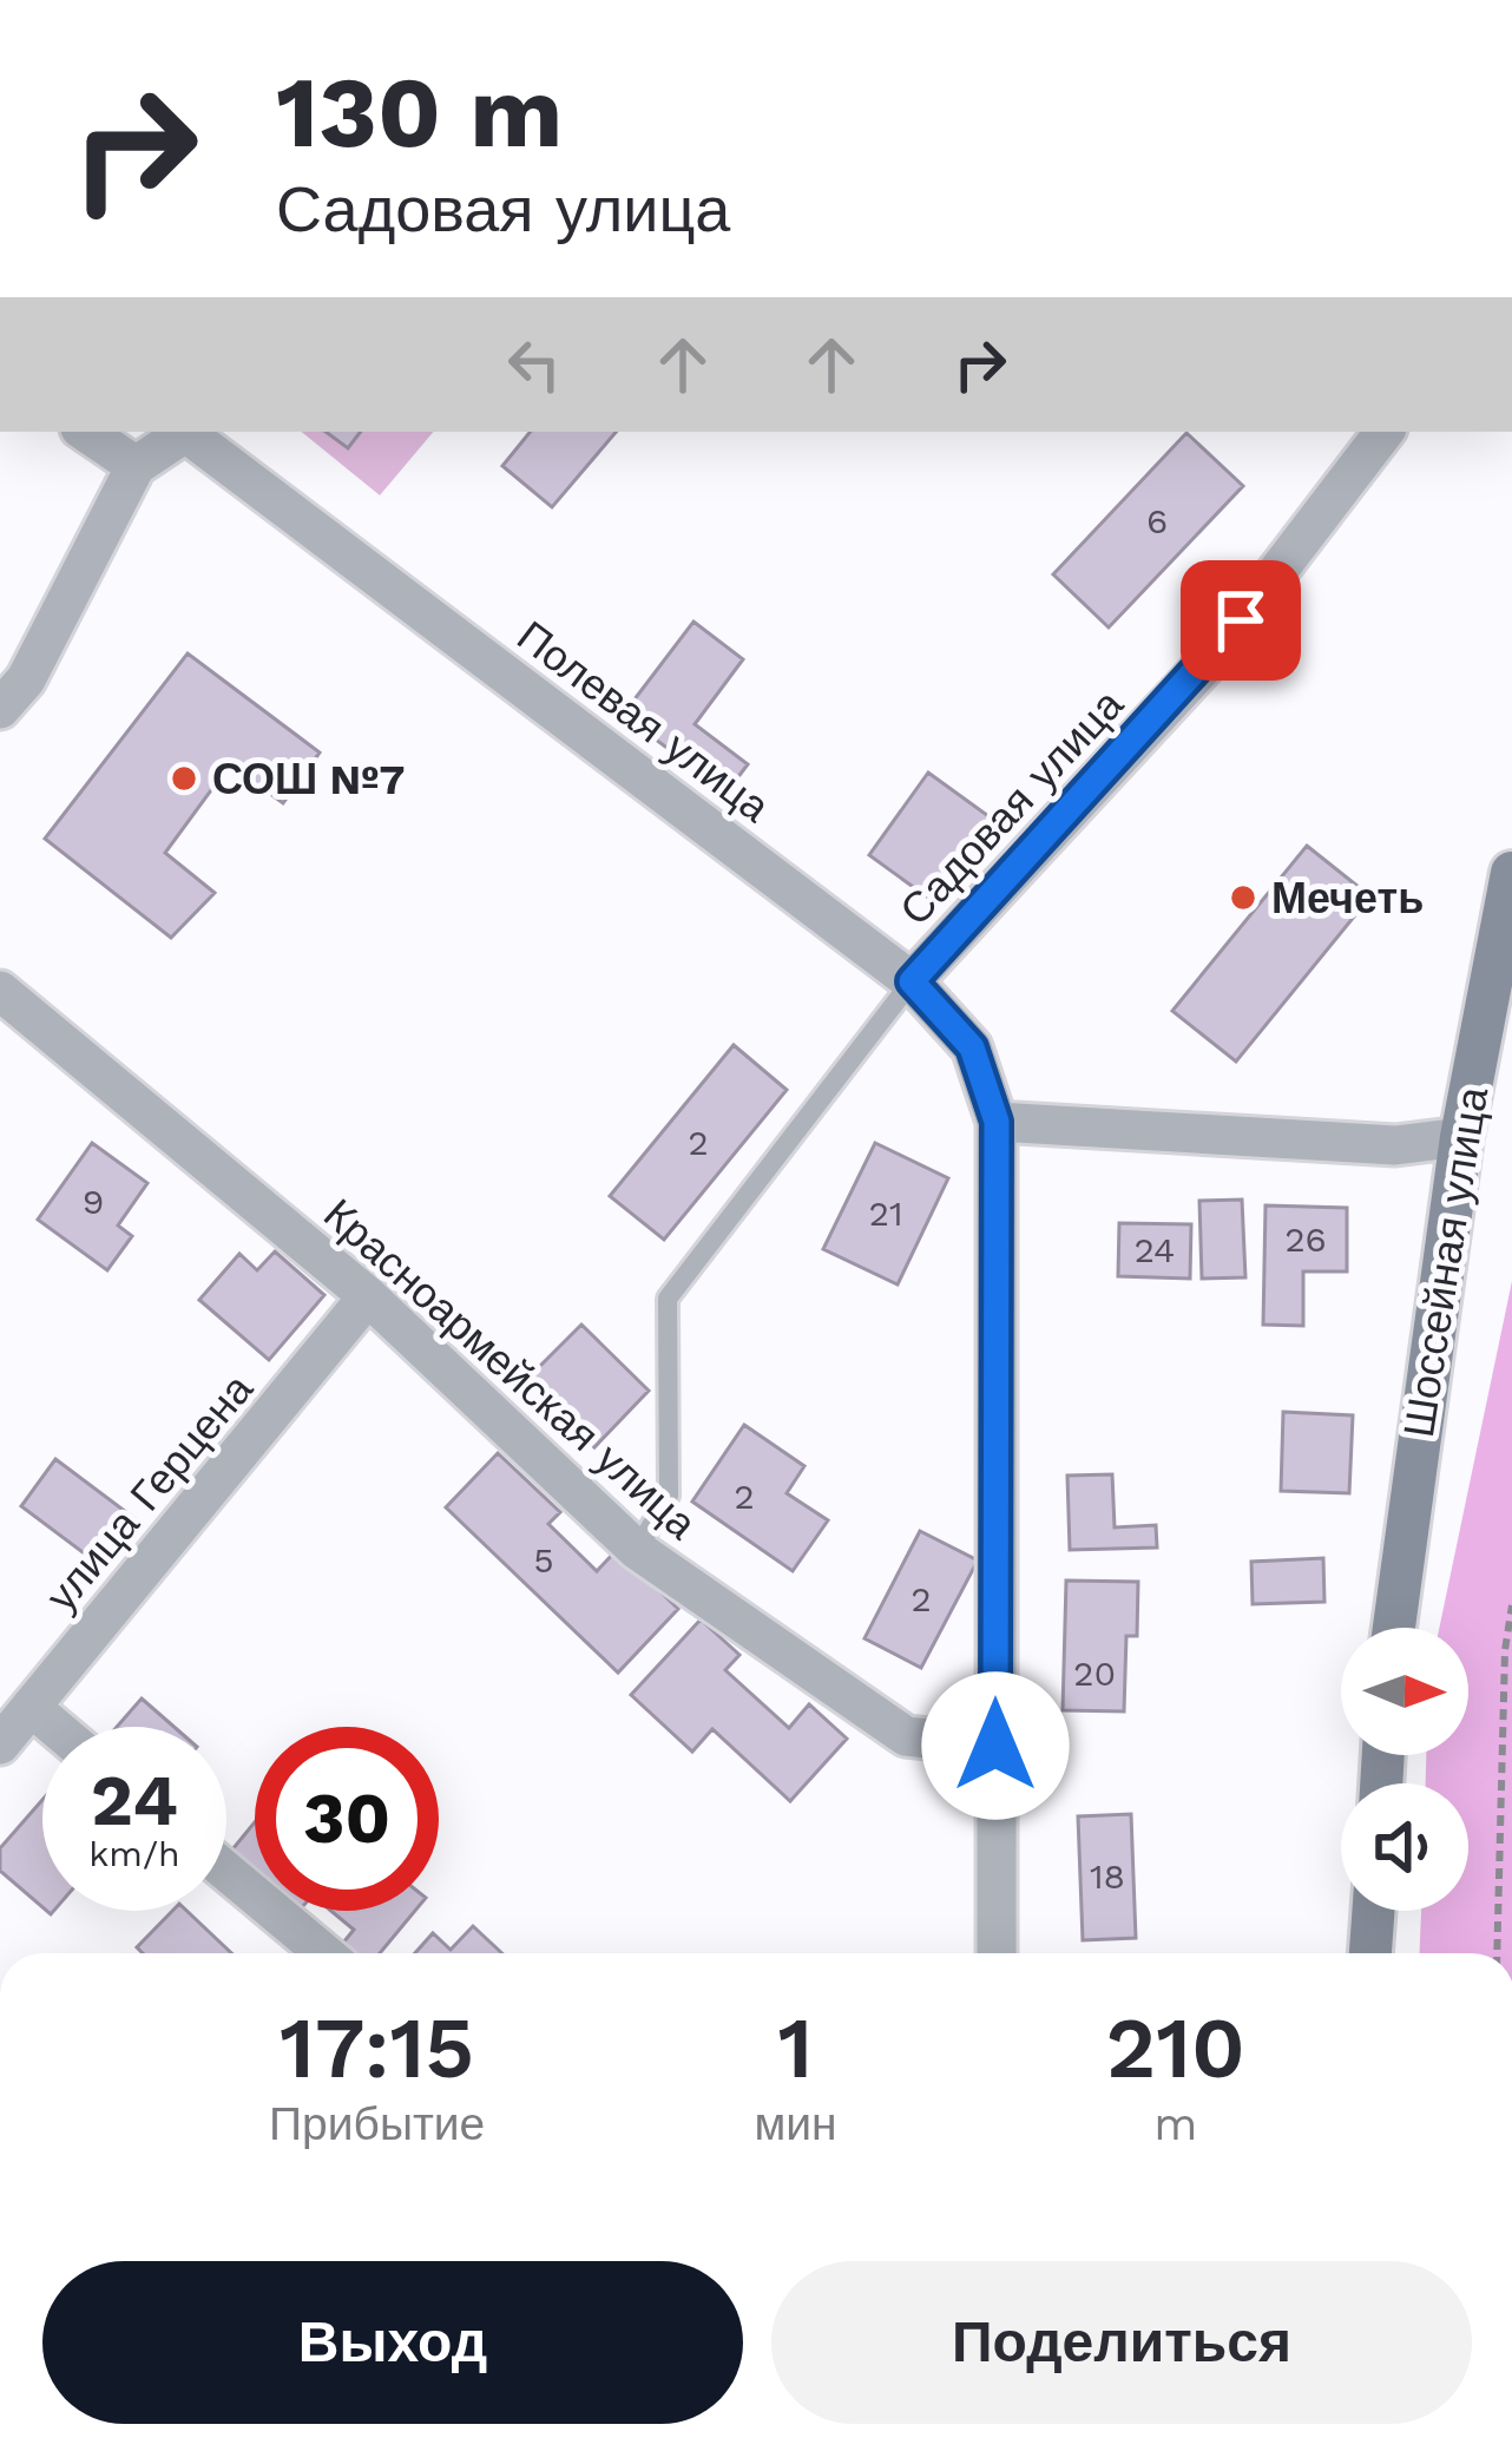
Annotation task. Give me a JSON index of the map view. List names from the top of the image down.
{
  "streets": {
    "main road": ["Шоссейная улица"],
    "street": [
      "Полевая улица",
      "Садовая улица",
      "Красноармейская улица",
      "улица Герцена"
    ]
  },
  "crossings": [
    ["Полевая улица", "Садовая улица"],
    ["Полевая улица", "Красноармейская улица"],
    ["Красноармейская улица", "улица Герцена"]
  ],
  "places": ["СОШ №7", "Мечеть"],
  "house_numbers": [
    "6",
    "2",
    "9",
    "21",
    "26",
    "24",
    "2",
    "5",
    "2",
    "20",
    "18"
  ],
  "north": "right",
  "page": {
    "turn": ["130 m", "Садовая улица"],
    "speed": "24 km/h",
    "limit": "30",
    "eta": [
      "17:15",
      "Прибытие",
      "1",
      "мин",
      "210",
      "m"
    ],
    "buttons": ["Выход", "Поделиться"]
  }
}
